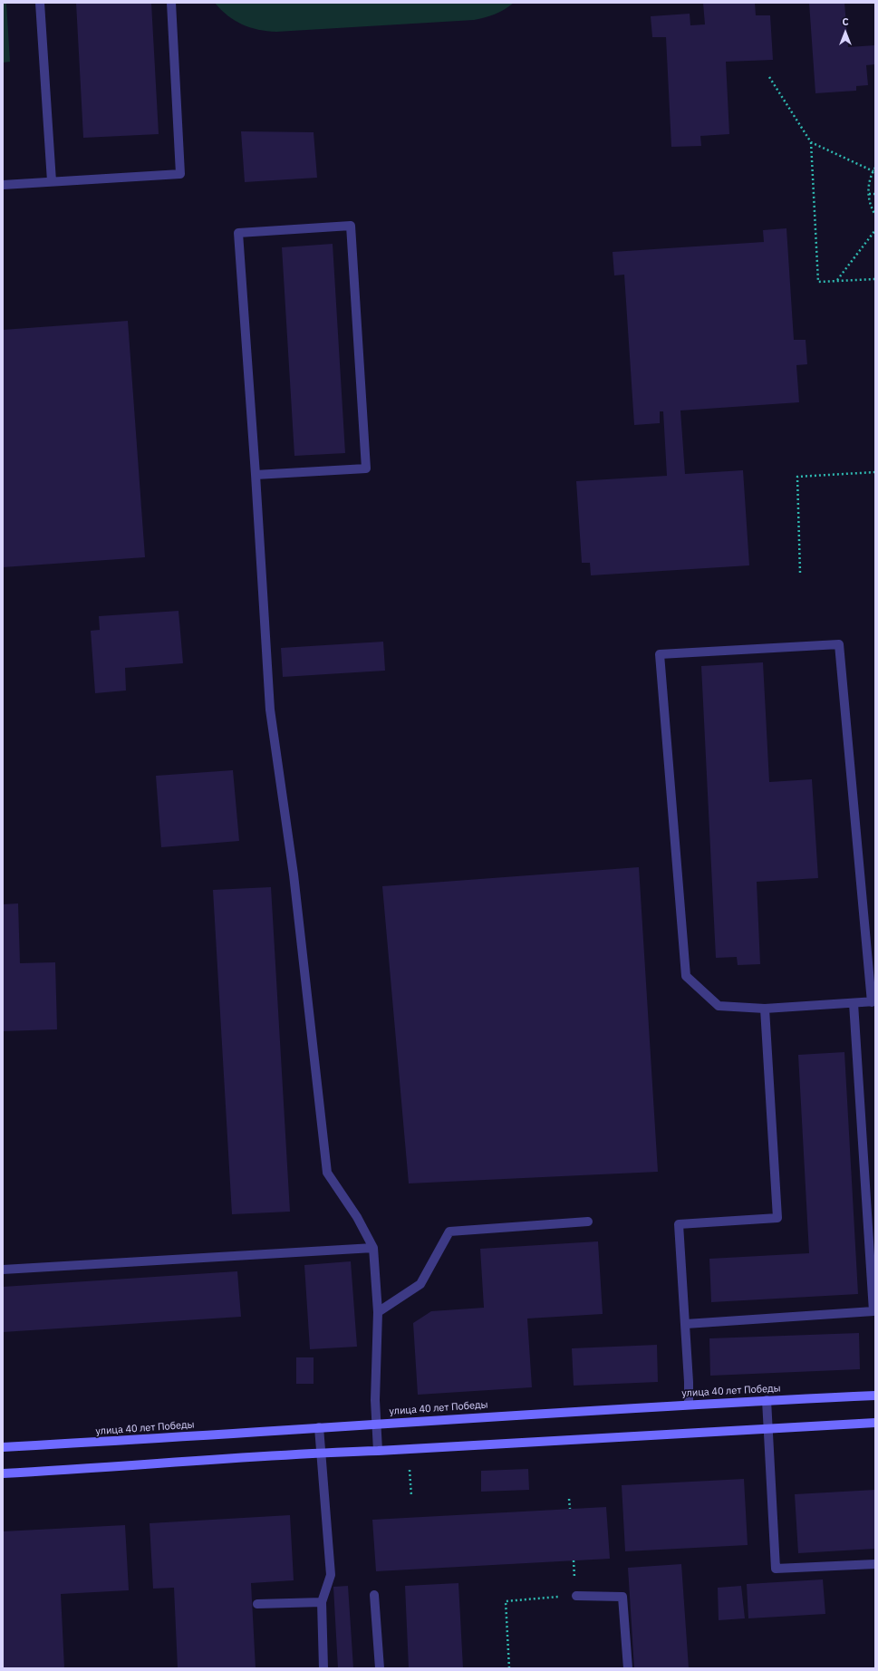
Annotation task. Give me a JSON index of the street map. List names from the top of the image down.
{
  "streets": {
    "main road": ["улица 40 лет Победы"]
  },
  "north": "top"
}
